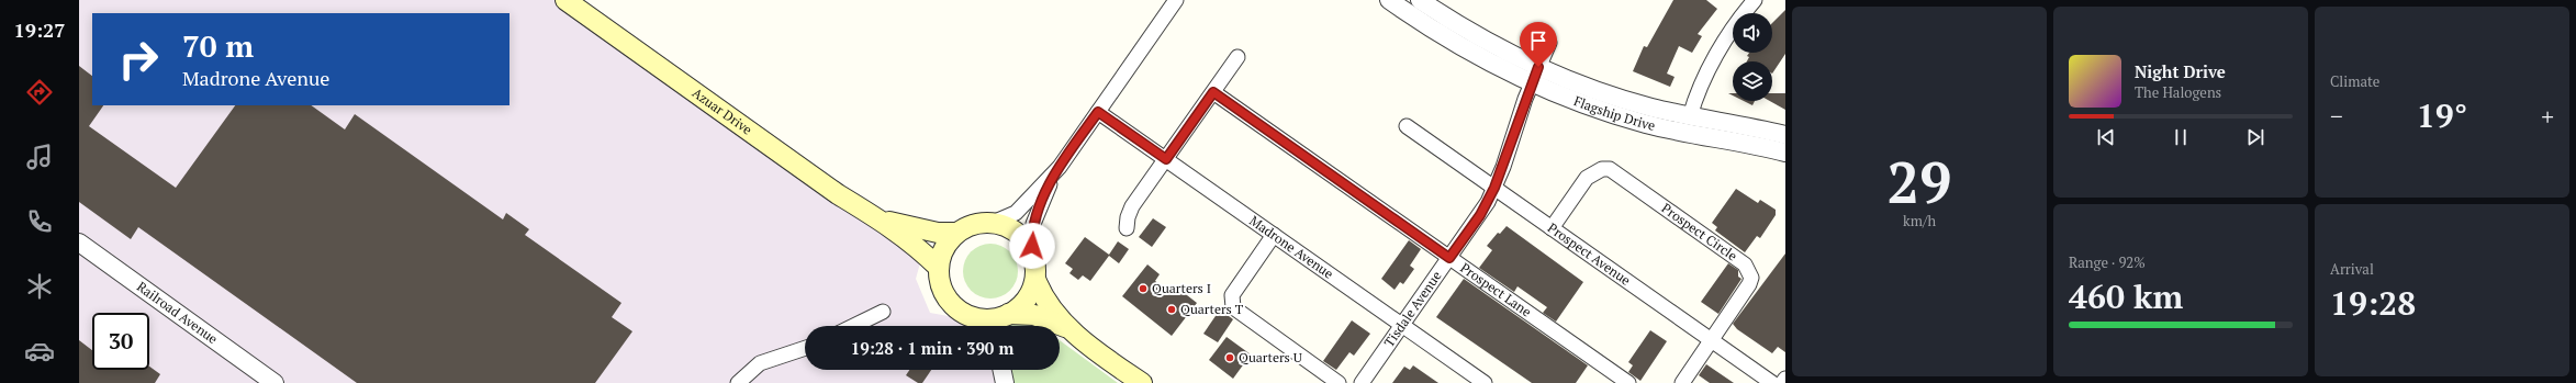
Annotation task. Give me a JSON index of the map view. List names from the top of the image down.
{
  "streets": {
    "main road": ["Azuar Drive"],
    "street": [
      "Flagship Drive",
      "Prospect Circle",
      "Madrone Avenue",
      "Prospect Avenue",
      "Prospect Lane",
      "Tisdale Avenue",
      "Railroad Avenue"
    ]
  },
  "crossings": [
    ["Flagship Drive", "Tisdale Avenue"],
    ["Prospect Circle", "Prospect Avenue"],
    ["Madrone Avenue", "Tisdale Avenue"],
    ["Prospect Avenue", "Tisdale Avenue"],
    ["Prospect Lane", "Tisdale Avenue"]
  ],
  "places": ["Quarters I", "Quarters T", "Quarters U"],
  "page": {
    "tabs": "19:27",
    "tile": [
      ["29", "km/h"],
      "Climate",
      ["Range · 92%", "460 km"],
      ["Arrival", "19:28"]
    ],
    "turn": ["70 m", "Madrone Avenue"],
    "song": ["Night Drive", "The Halogens"],
    "heat": ["−", "19°", "+"],
    "limit": "30",
    "trip": "19:28 · 1 min · 390 m"
  }
}
